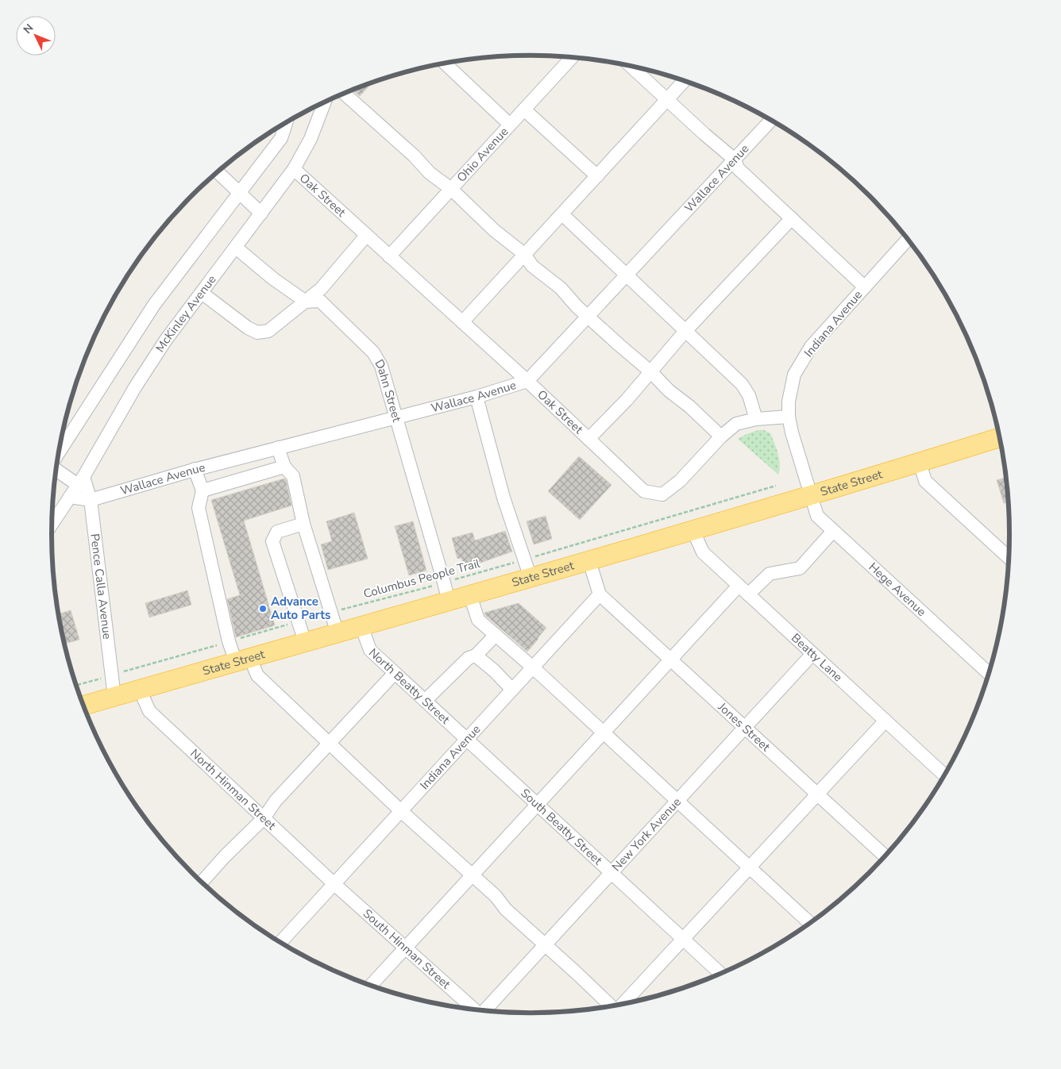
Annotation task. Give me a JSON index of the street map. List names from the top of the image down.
{
  "streets": {
    "highway": ["State Street"],
    "street": [
      "Ohio Avenue",
      "Wallace Avenue",
      "Oak Street",
      "McKinley Avenue",
      "Indiana Avenue",
      "Dahn Street",
      "Pence Calla Avenue",
      "Hege Avenue",
      "Beatty Lane",
      "North Beatty Street",
      "Jones Street",
      "North Hinman Street",
      "South Beatty Street",
      "New York Avenue",
      "South Hinman Street"
    ],
    "path": ["Columbus People Trail"]
  },
  "crossings": [
    ["Ohio Avenue", "Oak Street"],
    ["Wallace Avenue", "Oak Street"],
    ["Wallace Avenue", "McKinley Avenue"],
    ["Wallace Avenue", "Dahn Street"],
    ["Wallace Avenue", "Pence Calla Avenue"],
    ["Oak Street", "McKinley Avenue"],
    ["Oak Street", "Indiana Avenue"],
    ["McKinley Avenue", "Pence Calla Avenue"],
    ["Indiana Avenue", "State Street"],
    ["Indiana Avenue", "Hege Avenue"],
    ["Indiana Avenue", "North Beatty Street"],
    ["Indiana Avenue", "Jones Street"],
    ["Indiana Avenue", "North Hinman Street"],
    ["Indiana Avenue", "South Beatty Street"],
    ["Indiana Avenue", "South Hinman Street"],
    ["Dahn Street", "State Street"],
    ["Dahn Street", "Columbus People Trail"],
    ["State Street", "Pence Calla Avenue"],
    ["State Street", "Hege Avenue"],
    ["State Street", "Beatty Lane"],
    ["State Street", "North Beatty Street"],
    ["State Street", "North Hinman Street"],
    ["Columbus People Trail", "Pence Calla Avenue"],
    ["Beatty Lane", "New York Avenue"],
    ["North Beatty Street", "South Beatty Street"],
    ["Jones Street", "New York Avenue"],
    ["North Hinman Street", "South Hinman Street"],
    ["South Beatty Street", "New York Avenue"]
  ],
  "places": ["Advance Auto Parts"],
  "north": "top left"
}
